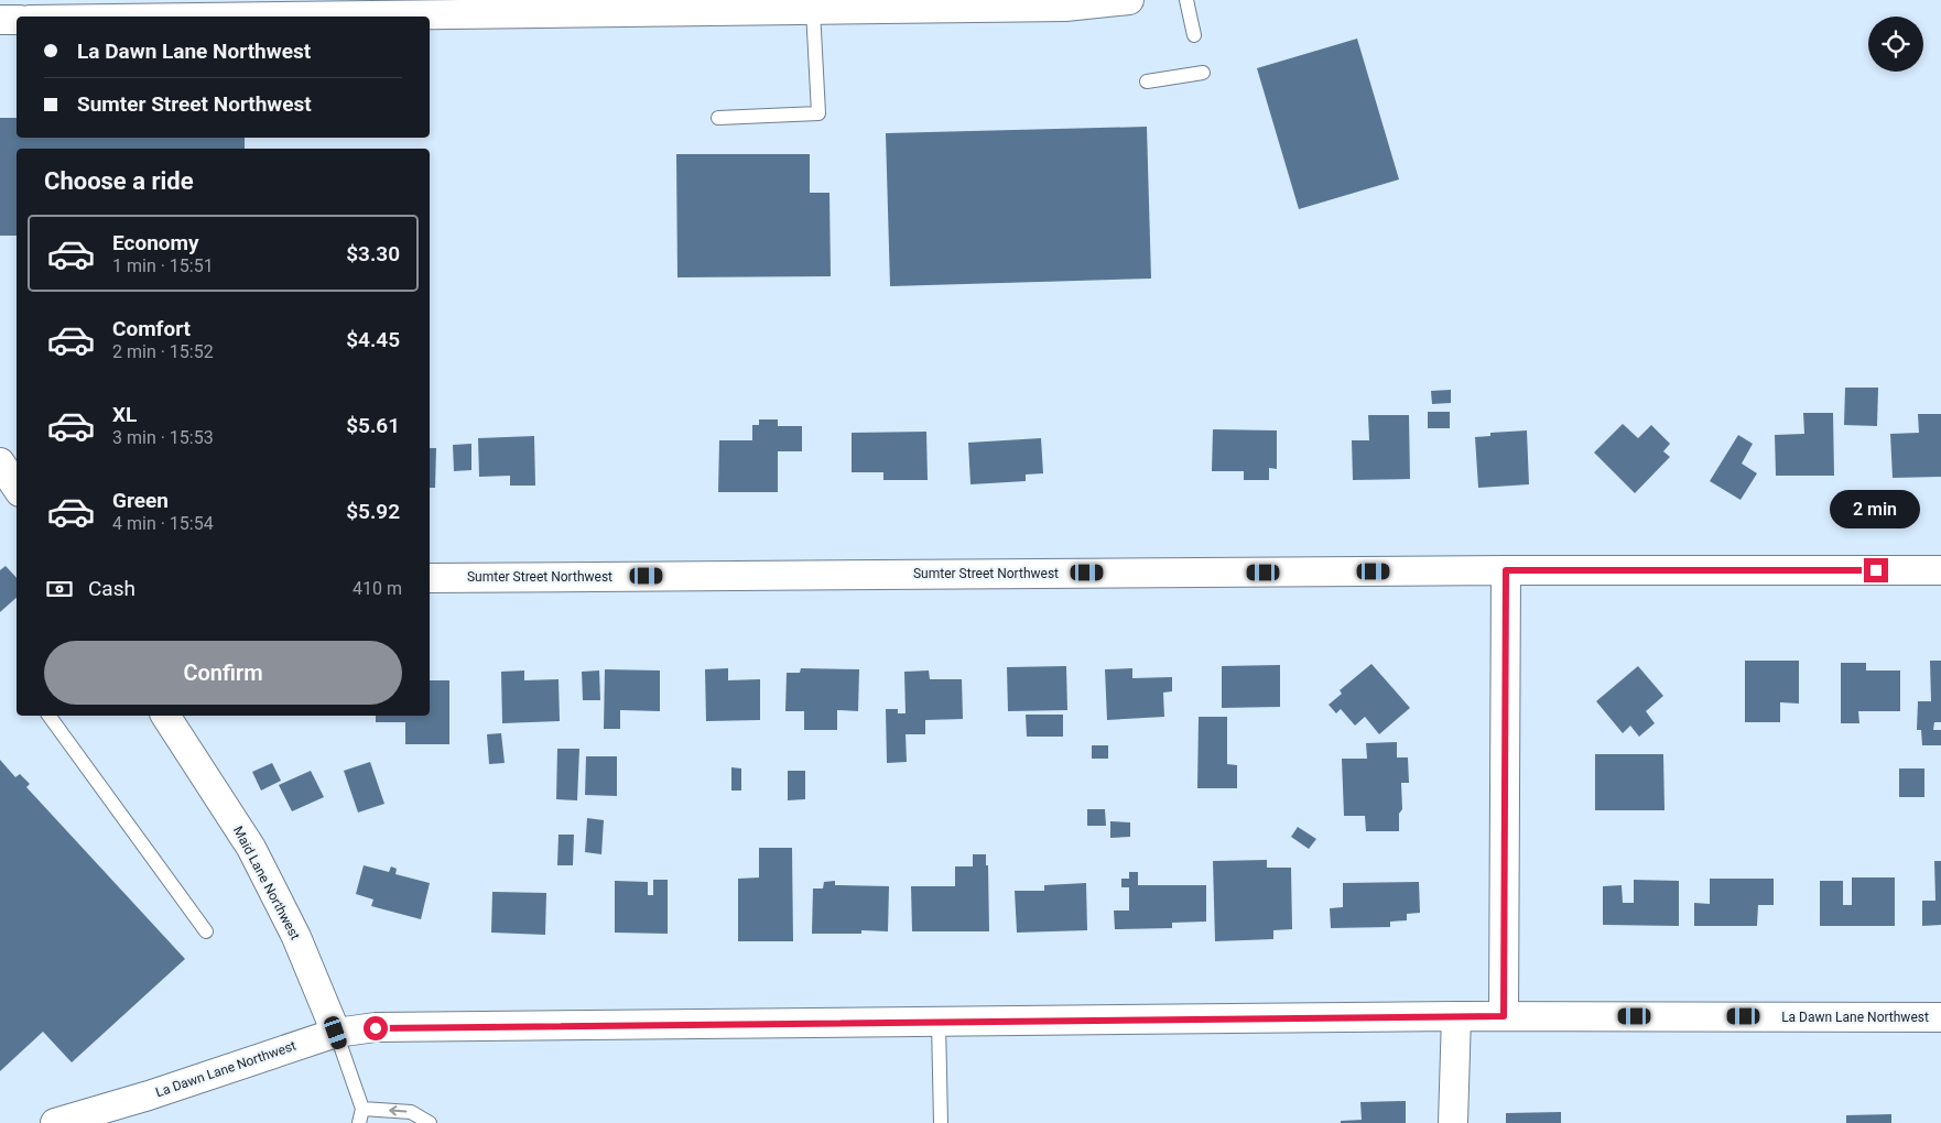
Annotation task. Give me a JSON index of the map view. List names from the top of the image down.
{
  "streets": {
    "street": ["Sumter Street Northwest", "Maid Lane Northwest", "La Dawn Lane Northwest"]
  },
  "crossings": [
    ["Maid Lane Northwest", "La Dawn Lane Northwest"]
  ],
  "page": {
    "banner": ["La Dawn Lane Northwest", "Sumter Street Northwest"],
    "heading": "Choose a ride",
    "list": [
      {
        "name": "Economy",
        "note": "1 min · 15:51",
        "value": "$3.30"
      },
      {
        "name": "Comfort",
        "note": "2 min · 15:52",
        "value": "$4.45"
      },
      {
        "name": "XL",
        "note": "3 min · 15:53",
        "value": "$5.61"
      },
      {
        "name": "Green",
        "note": "4 min · 15:54",
        "value": "$5.92"
      }
    ],
    "bubble": "2 min",
    "pay": ["Cash", "410 m"],
    "buttons": "Confirm"
  }
}
